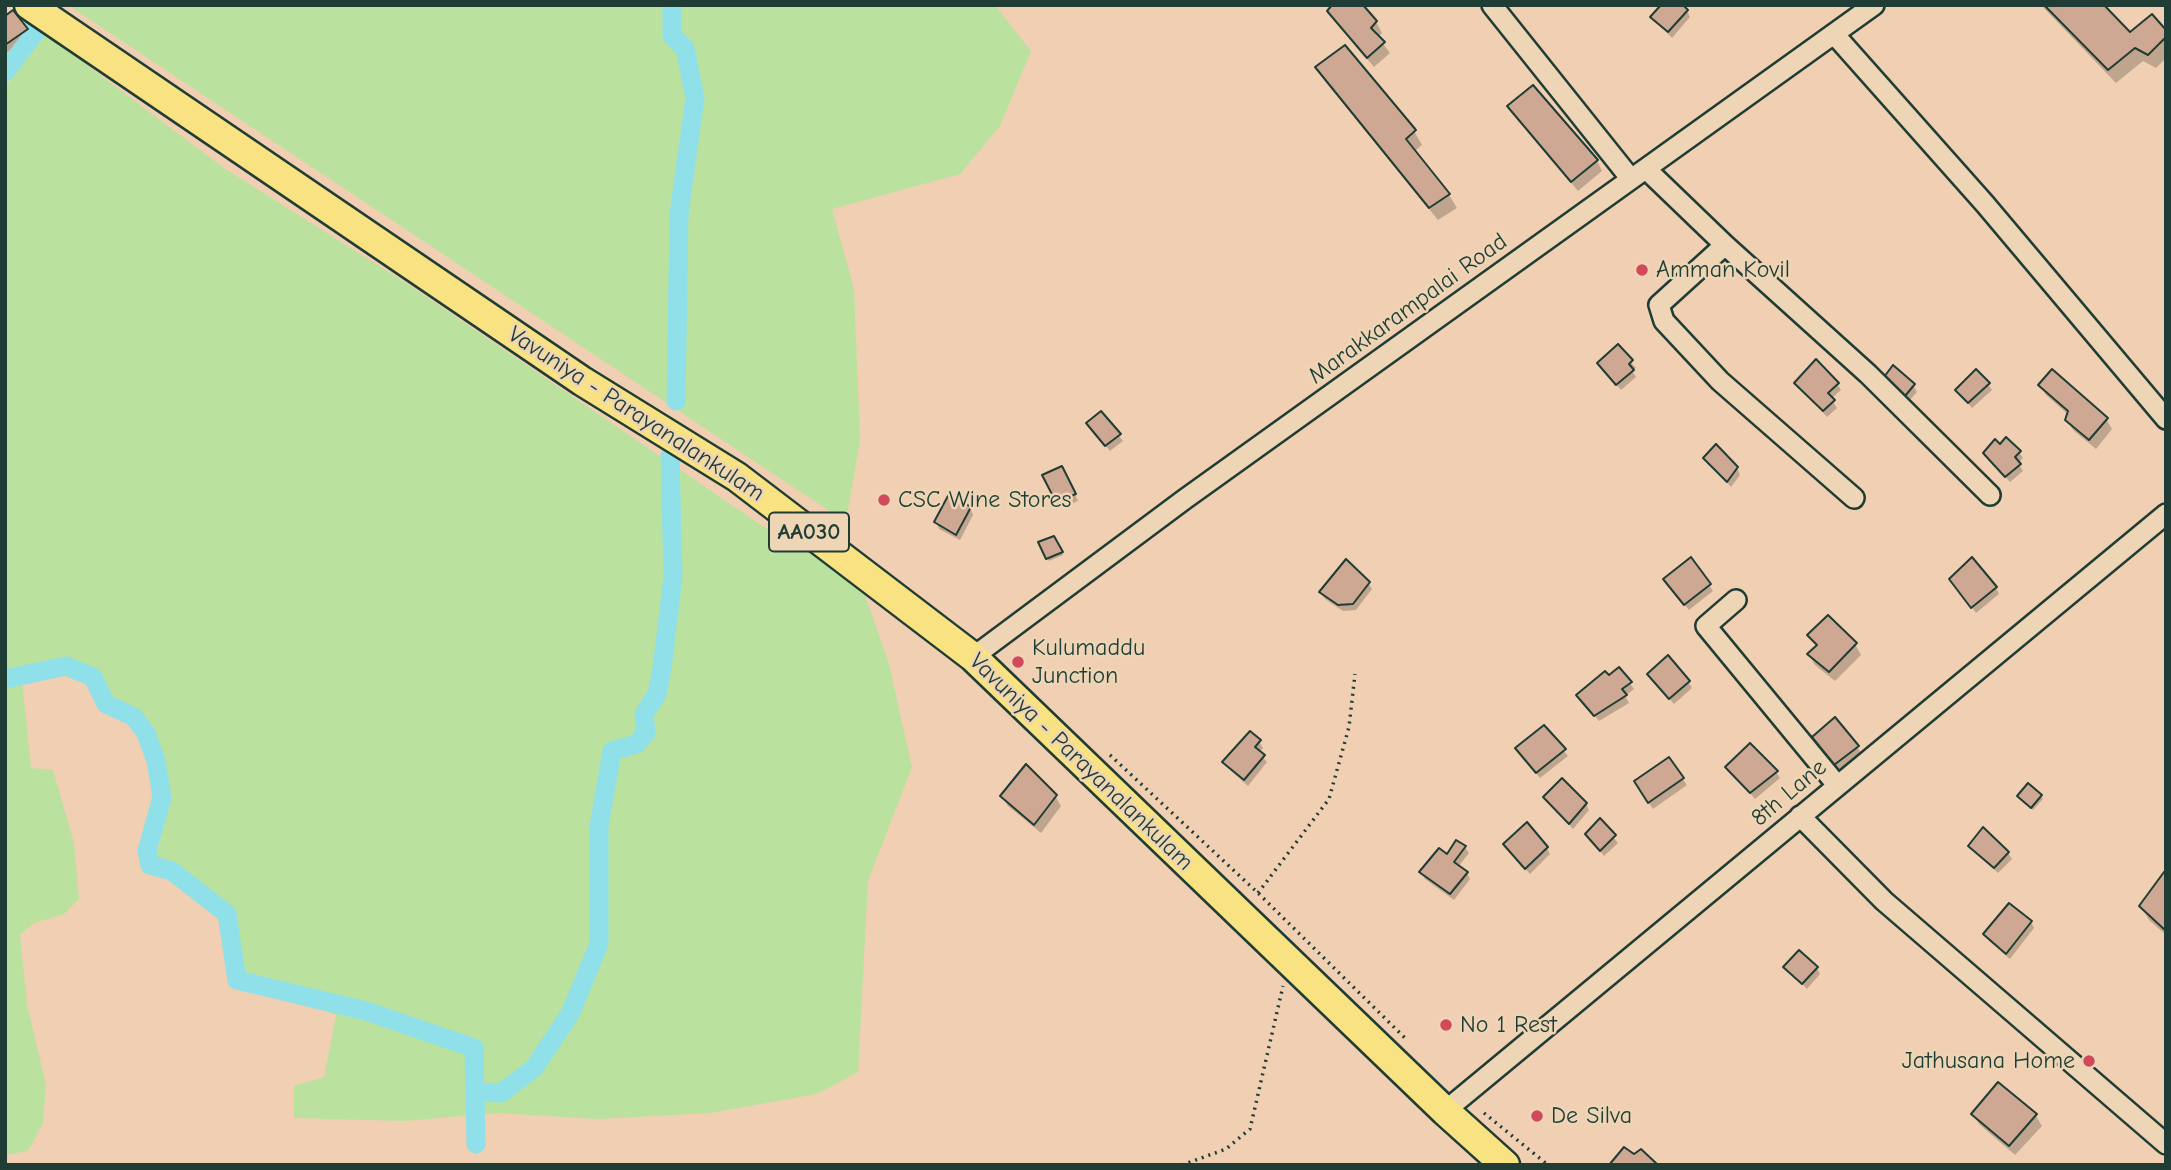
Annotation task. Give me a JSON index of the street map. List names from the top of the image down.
{
  "streets": {
    "highway": ["Vavuniya - Parayanalankulam", "AA030"],
    "street": ["Marakkarampalai Road", "8th Lane"]
  },
  "crossings": [
    ["Marakkarampalai Road", "Vavuniya - Parayanalankulam"],
    ["Vavuniya - Parayanalankulam", "8th Lane"]
  ],
  "places": [
    "Amman Kovil",
    "CSC Wine Stores",
    "Kulumaddu Junction",
    "No 1 Rest",
    "Jathusana Home",
    "De Silva"
  ]
}
